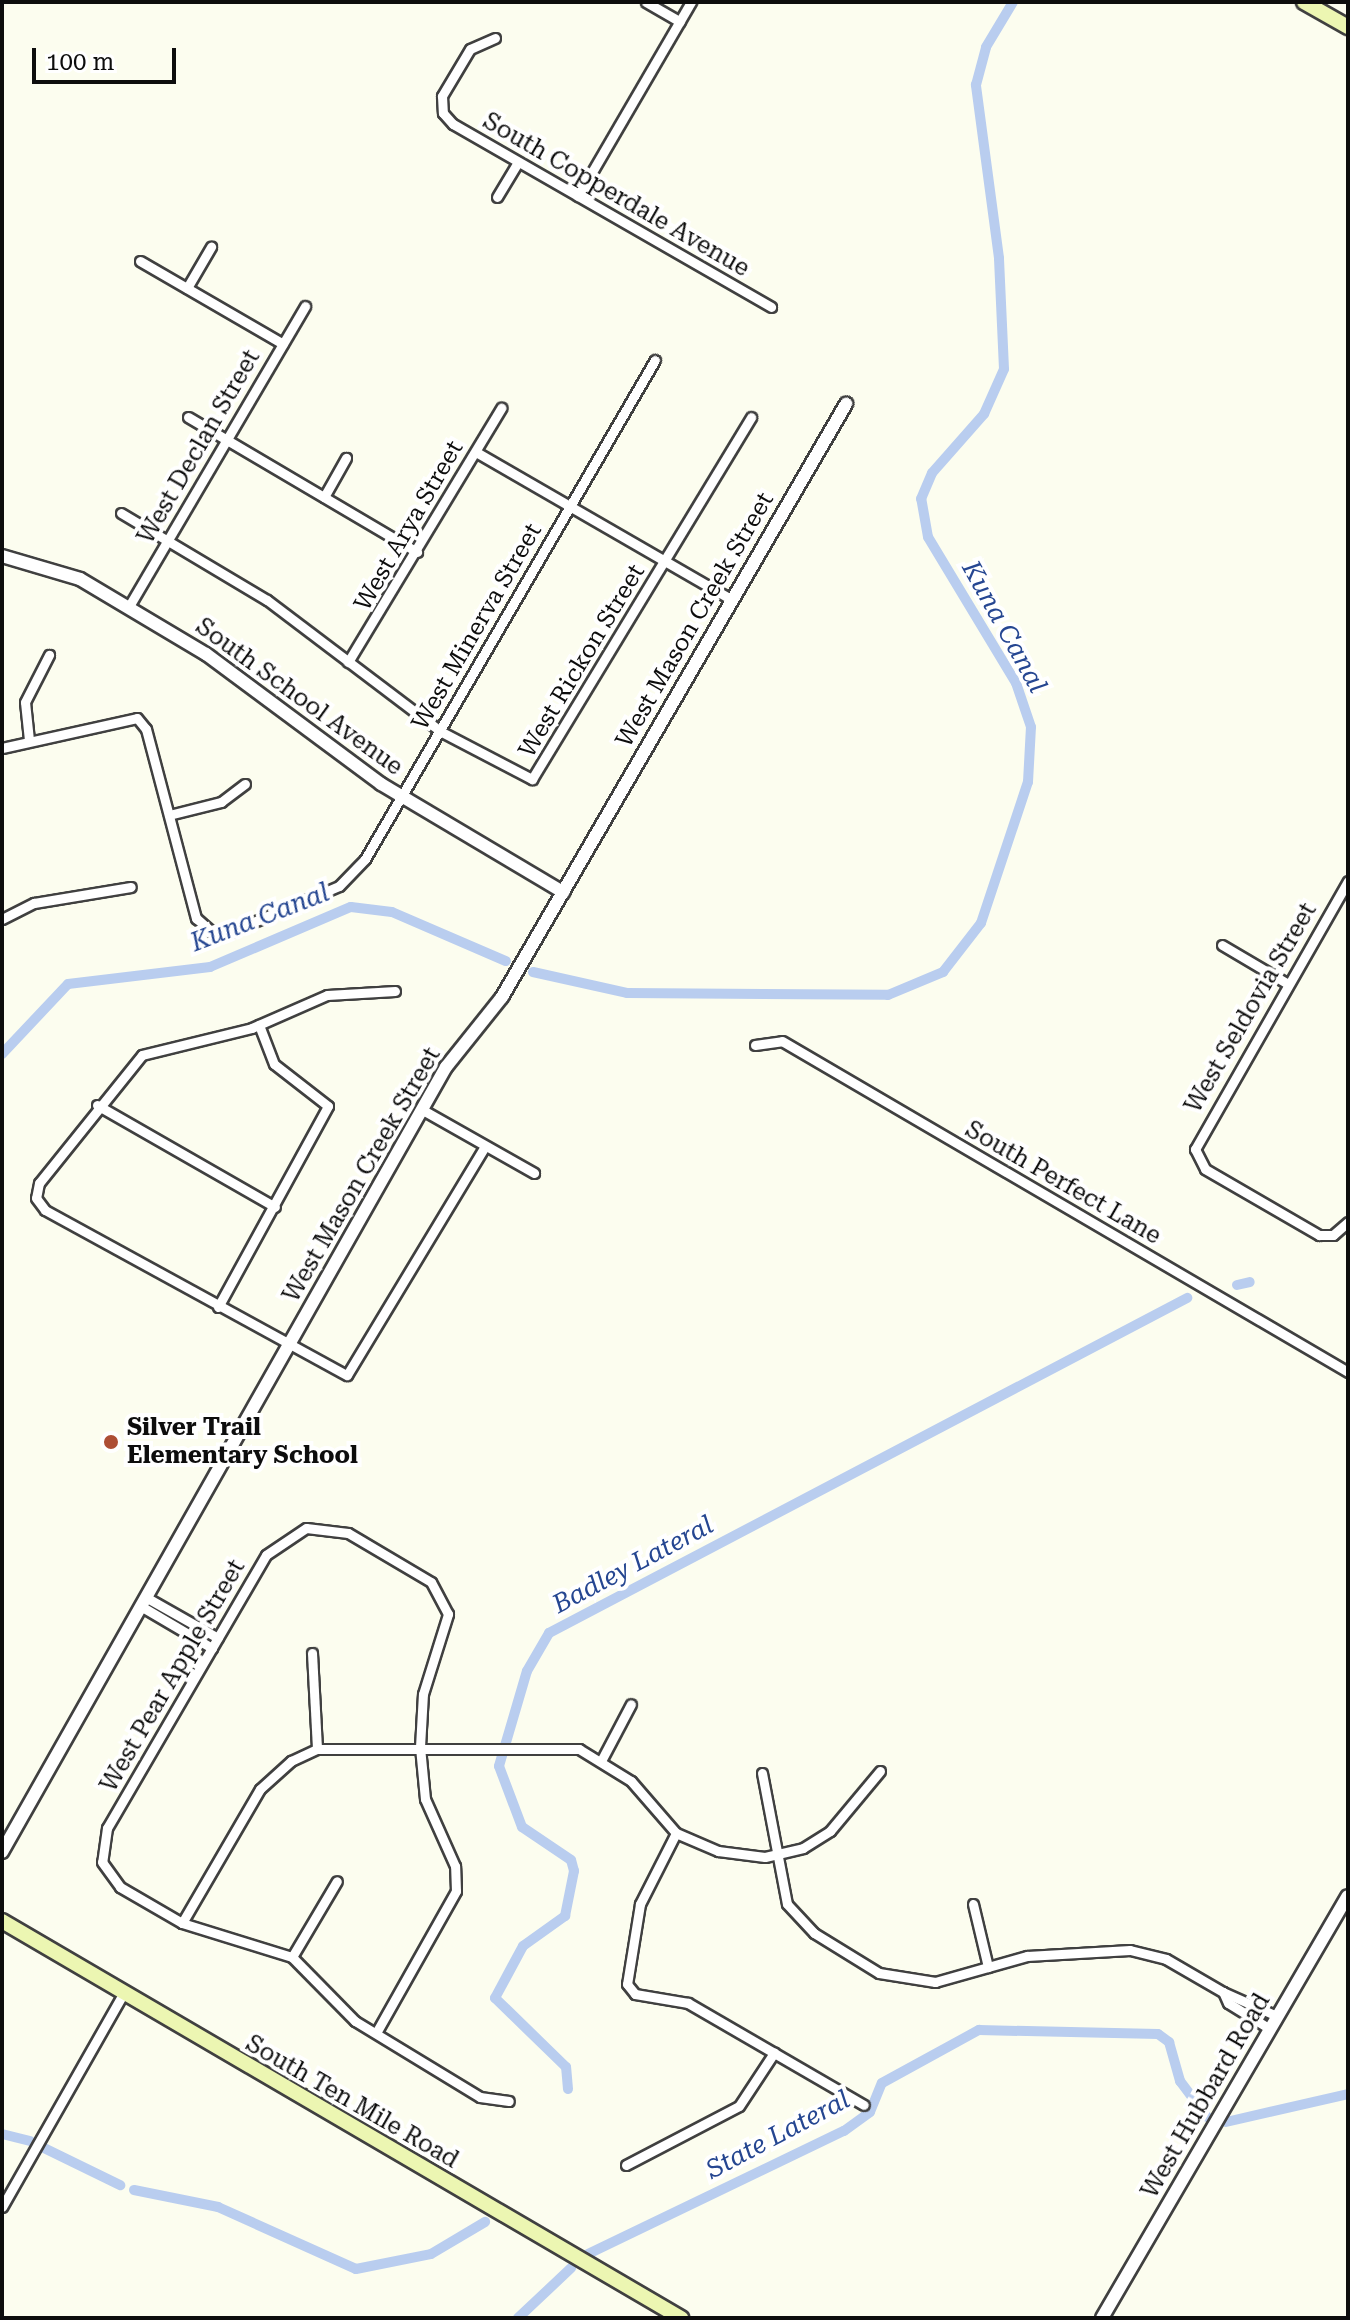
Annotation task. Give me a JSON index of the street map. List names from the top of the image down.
{
  "streets": {
    "main road": ["South Ten Mile Road"],
    "street": [
      "South Copperdale Avenue",
      "West Declan Street",
      "West Arya Street",
      "West Mason Creek Street",
      "West Minerva Street",
      "West Rickon Street",
      "South School Avenue",
      "West Seldovia Street",
      "South Perfect Lane",
      "West Pear Apple Street",
      "West Hubbard Road"
    ]
  },
  "crossings": [
    ["West Declan Street", "South School Avenue"],
    ["West Mason Creek Street", "South School Avenue"],
    ["West Minerva Street", "West Rickon Street"],
    ["West Minerva Street", "South School Avenue"]
  ],
  "water": ["Kuna Canal", "Badley Lateral", "State Lateral"],
  "places": ["Silver Trail Elementary School"],
  "scale_bar": "100 m"
}
